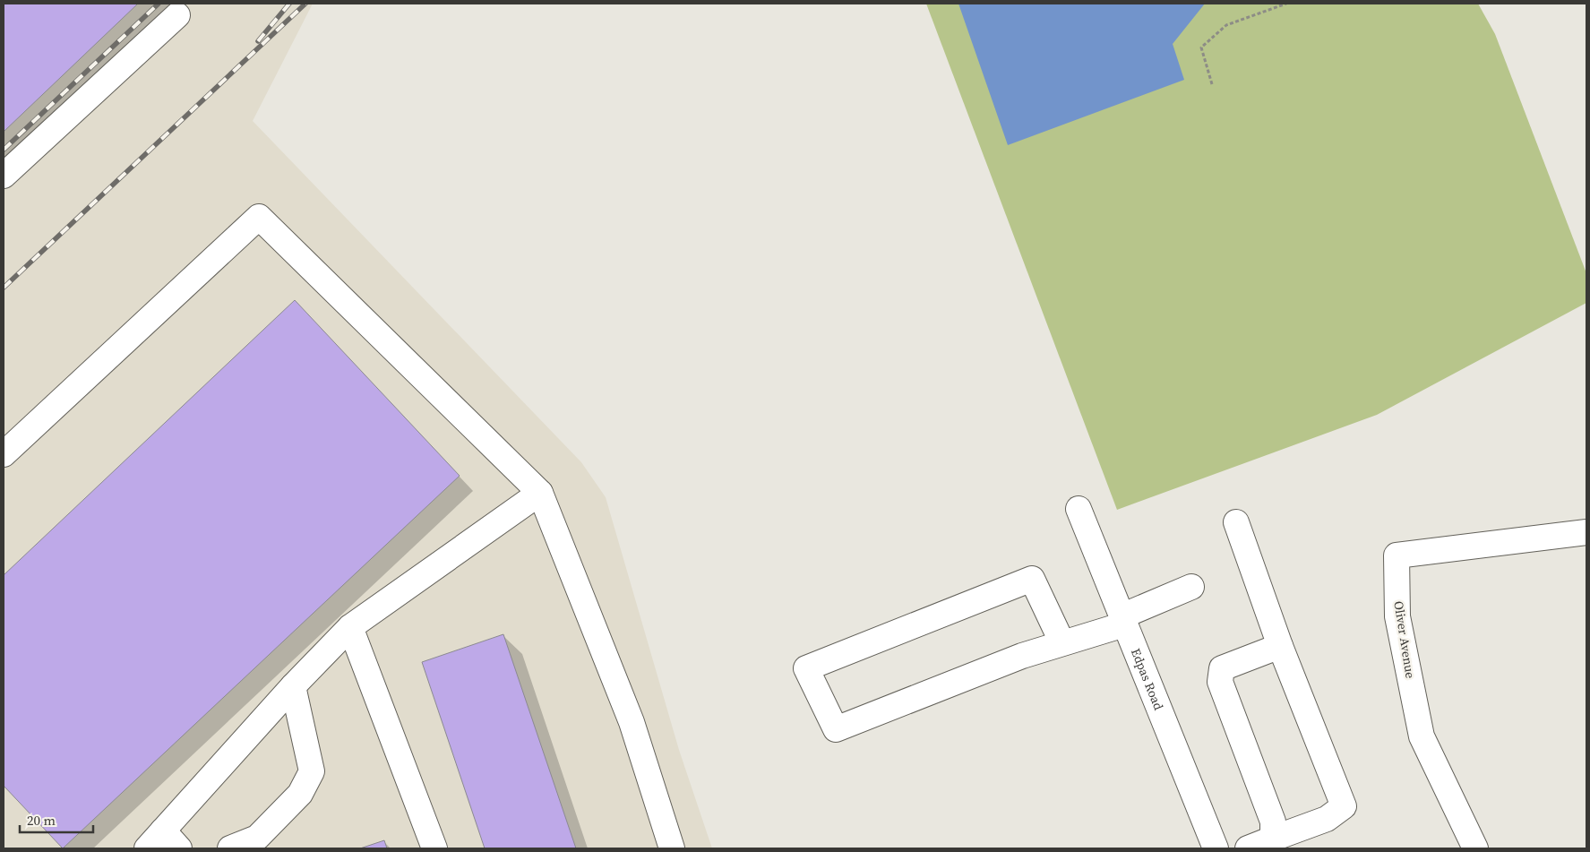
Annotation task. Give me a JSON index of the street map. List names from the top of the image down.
{
  "streets": {
    "street": ["Oliver Avenue", "Edpas Road"]
  },
  "scale_bar": "20 m"
}
